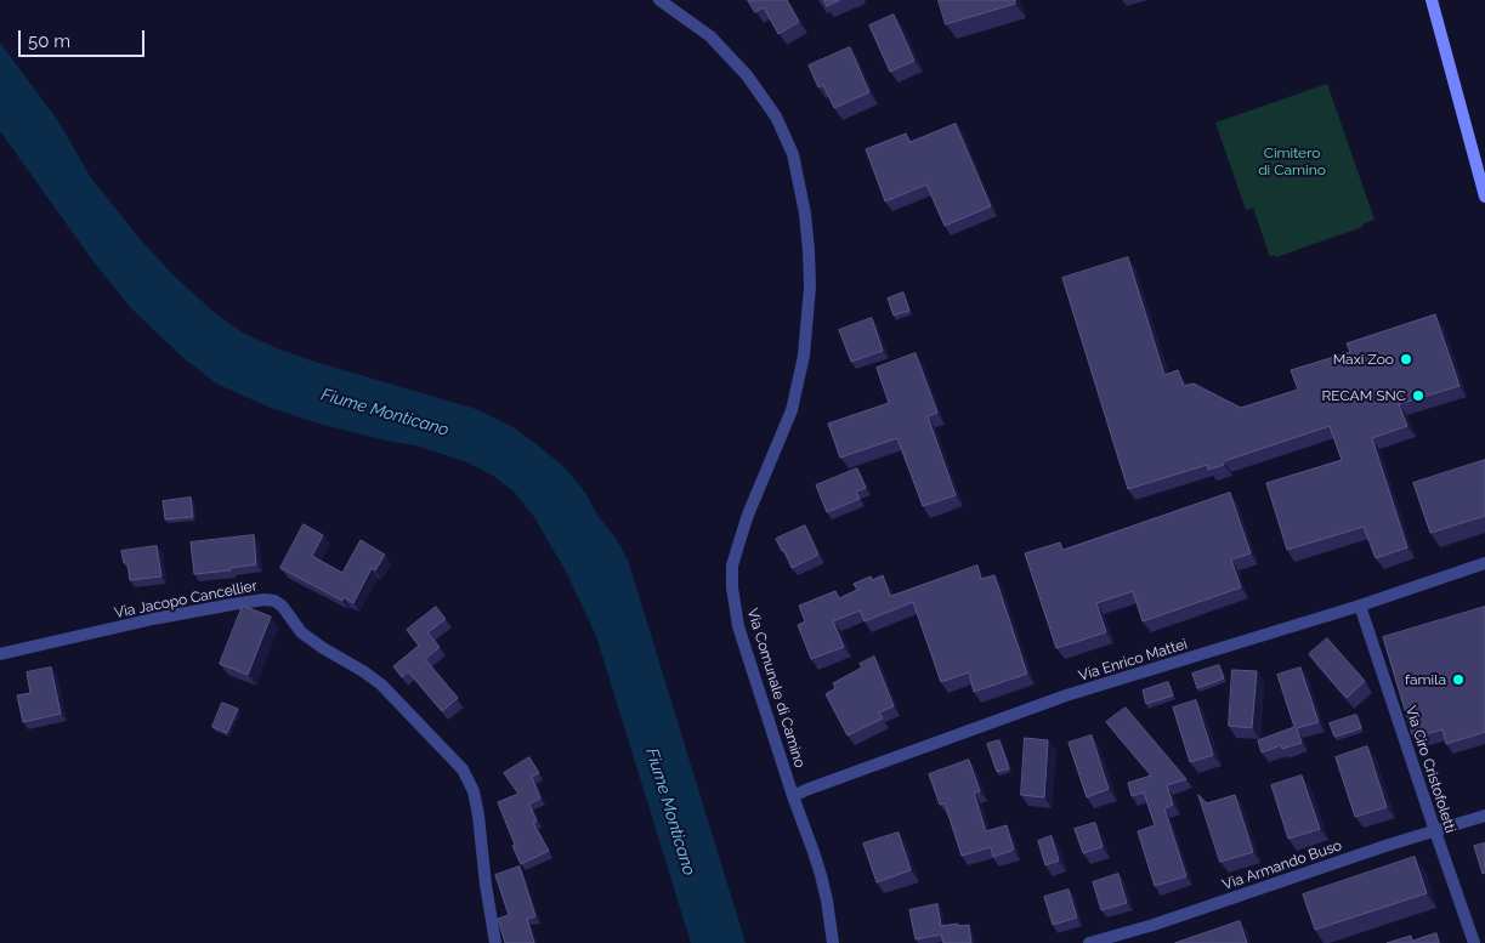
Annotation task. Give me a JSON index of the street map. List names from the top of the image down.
{
  "streets": {
    "street": [
      "Via Jacopo Cancellier",
      "Via Enrico Mattei",
      "Via Comunale di Camino",
      "Via Ciro Cristofoletti",
      "Via Armando Buso"
    ]
  },
  "crossings": [
    ["Via Enrico Mattei", "Via Comunale di Camino"],
    ["Via Enrico Mattei", "Via Ciro Cristofoletti"],
    ["Via Ciro Cristofoletti", "Via Armando Buso"]
  ],
  "water": ["Fiume Monticano"],
  "parks": ["Cimitero di Camino"],
  "places": ["Maxi Zoo", "RECAM SNC", "famila"],
  "scale_bar": "50 m"
}
